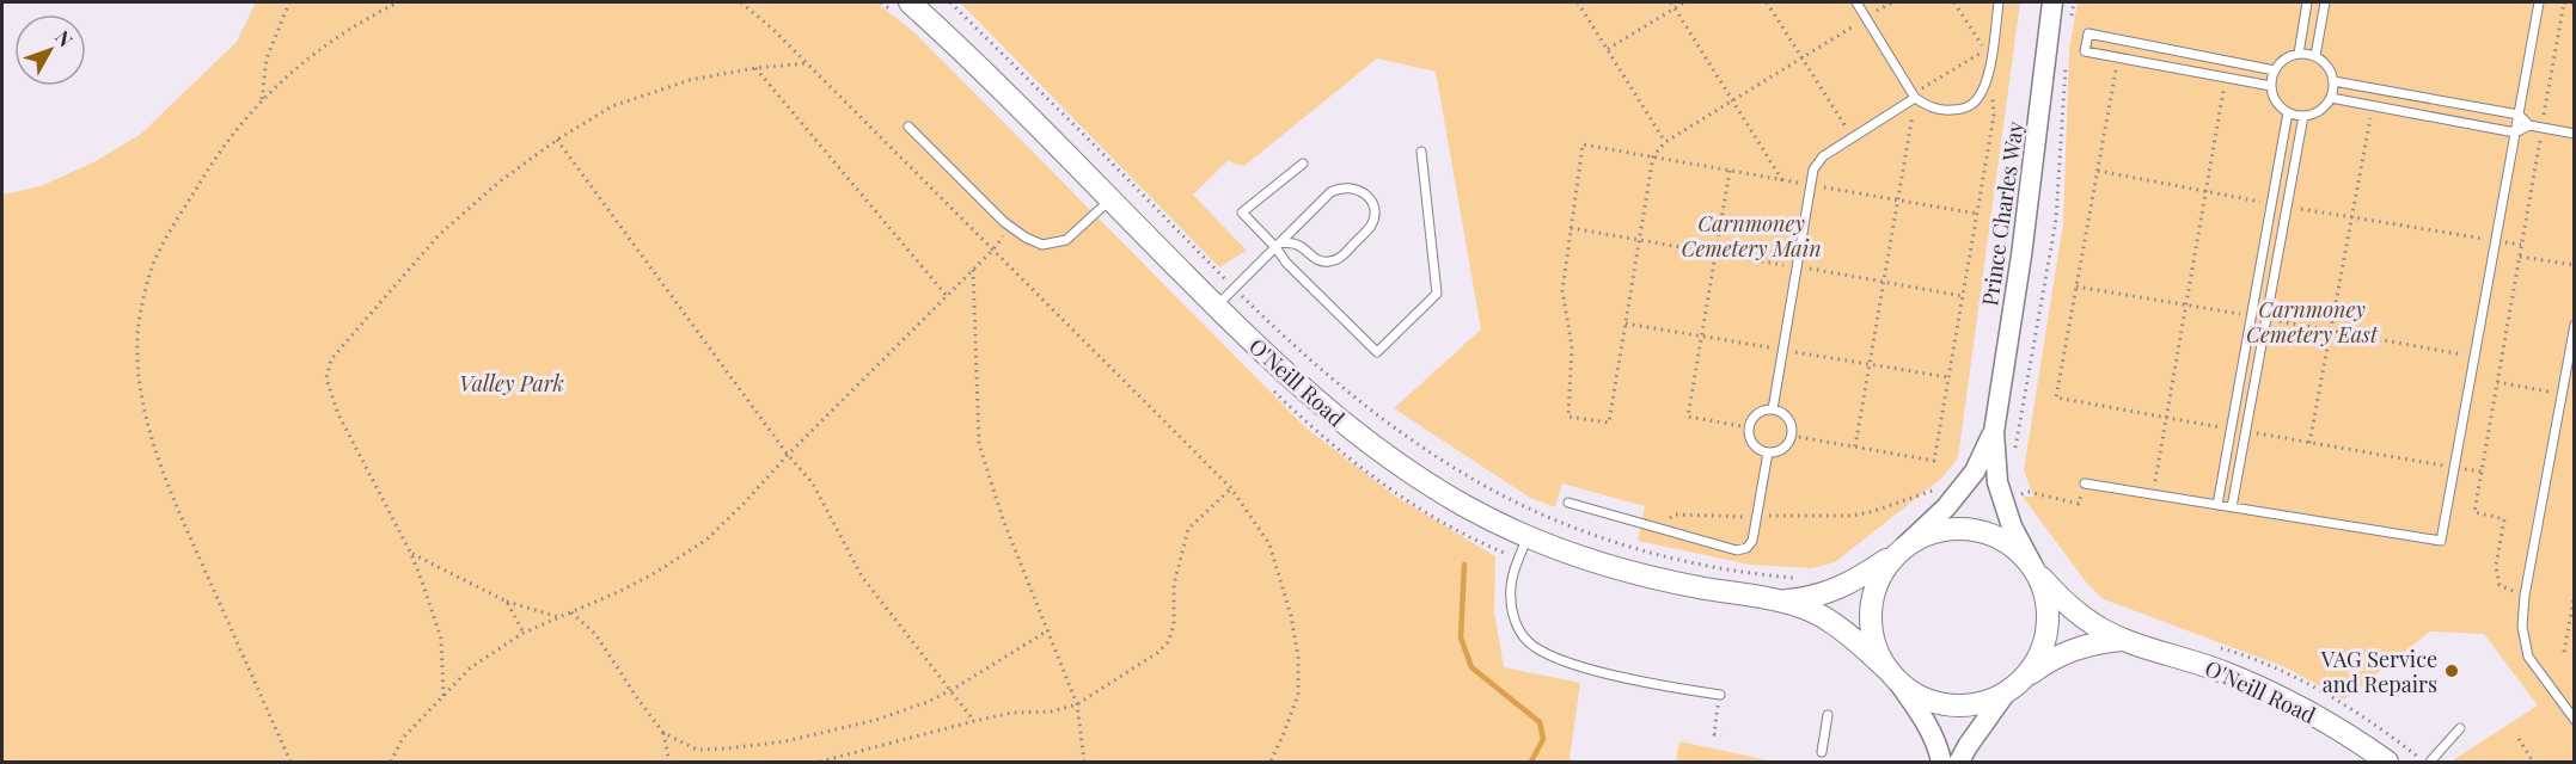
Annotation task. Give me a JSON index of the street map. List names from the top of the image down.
{
  "streets": {
    "main road": ["O'Neill Road"],
    "street": ["Prince Charles Way"]
  },
  "crossings": [
    ["Prince Charles Way", "O'Neill Road"]
  ],
  "parks": ["Carnmoney Cemetery Main", "Carnmoney Cemetery East", "Valley Park"],
  "places": ["VAG Service and Repairs"],
  "north": "top right"
}
